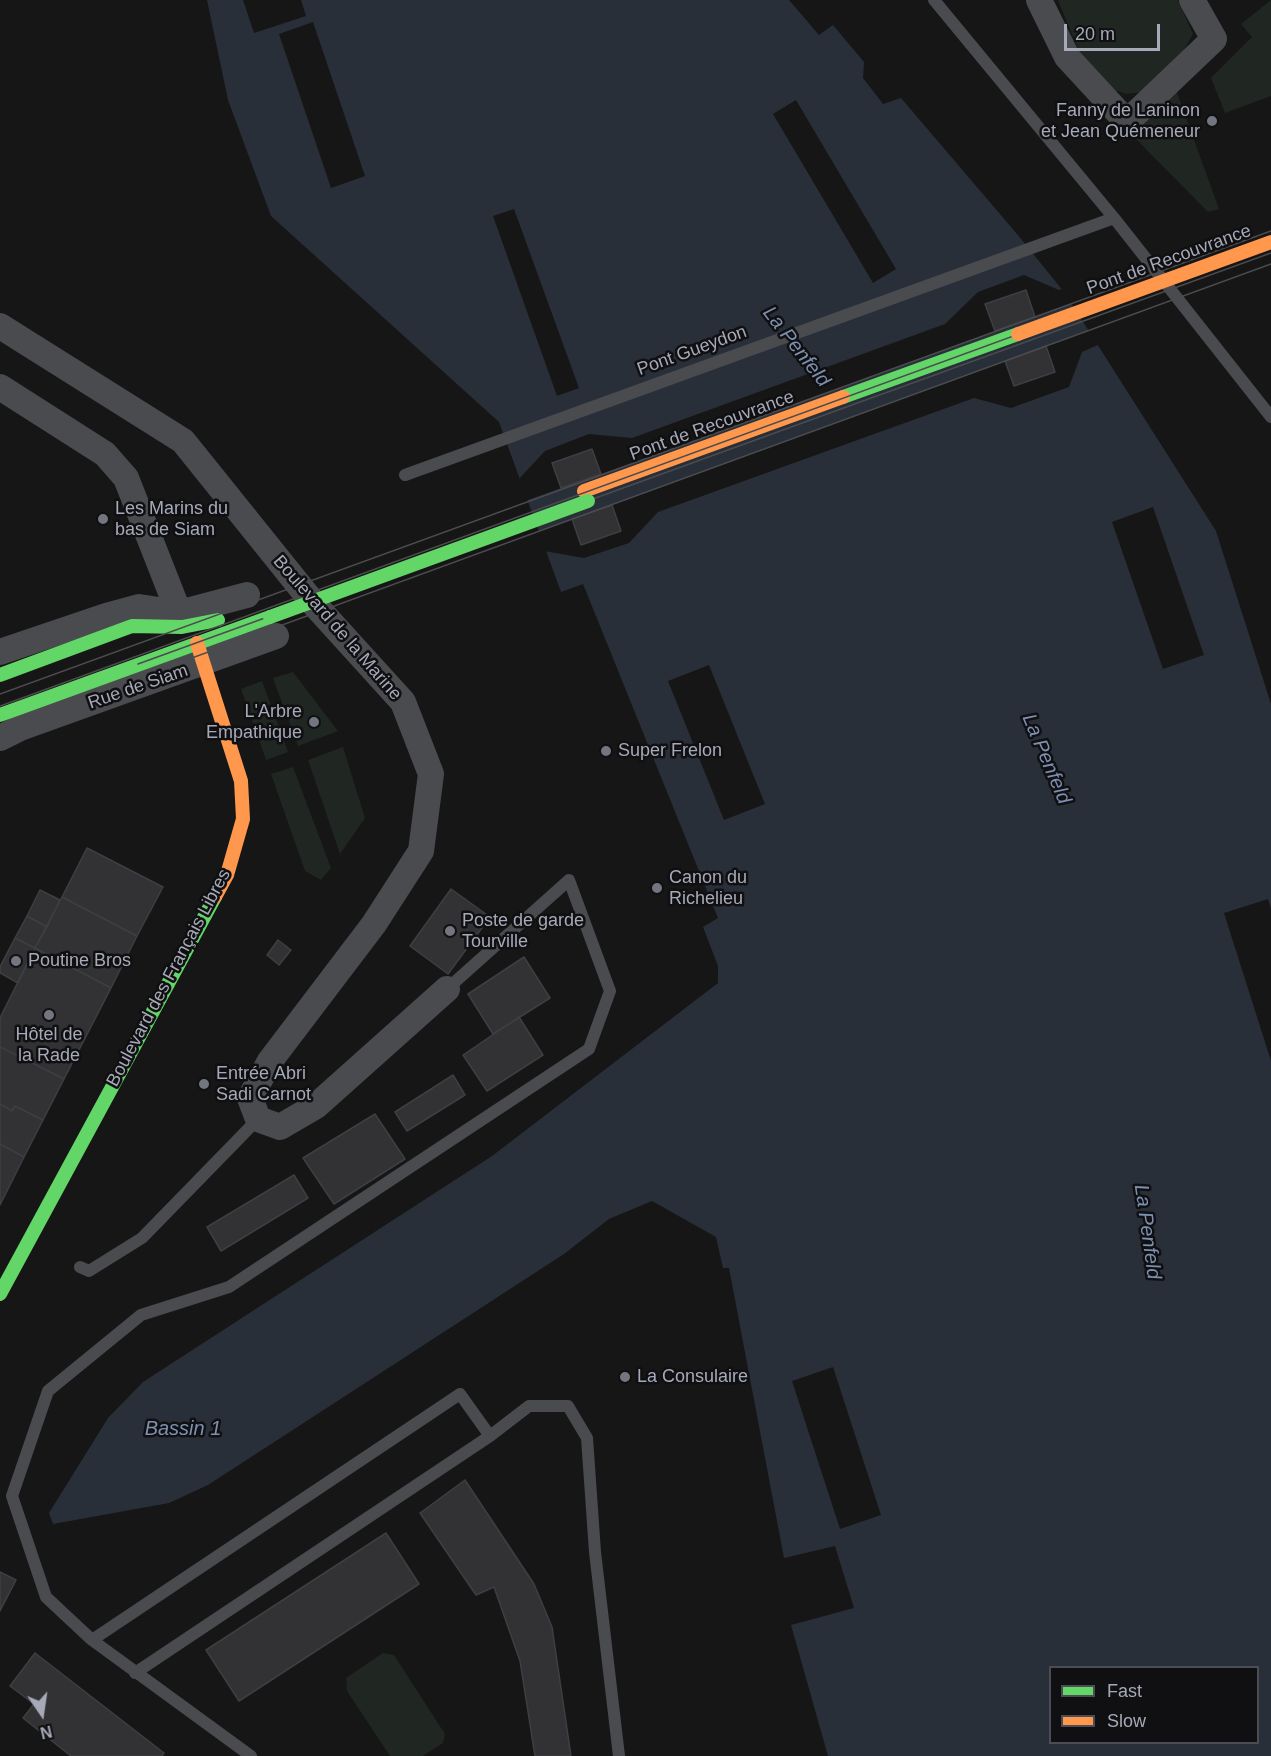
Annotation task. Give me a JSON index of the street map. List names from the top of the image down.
{
  "streets": {
    "main road": ["Pont de Recouvrance", "Rue de Siam", "Boulevard des Français Libres"],
    "street": ["Boulevard de la Marine"],
    "lane": ["Pont Gueydon"]
  },
  "crossings": [
    ["Pont de Recouvrance", "Rue de Siam"],
    ["Rue de Siam", "Boulevard des Français Libres"]
  ],
  "water": ["La Penfeld", "Bassin 1"],
  "places": [
    "Fanny de Laninon et Jean Quémeneur",
    "Les Marins du bas de Siam",
    "L'Arbre Empathique",
    "Super Frelon",
    "Canon du Richelieu",
    "Poste de garde Tourville",
    "Poutine Bros",
    "Hôtel de la Rade",
    "Entrée Abri Sadi Carnot",
    "La Consulaire"
  ],
  "legend": ["Fast", "Slow"],
  "scale_bar": "20 m",
  "north": "bottom"
}
